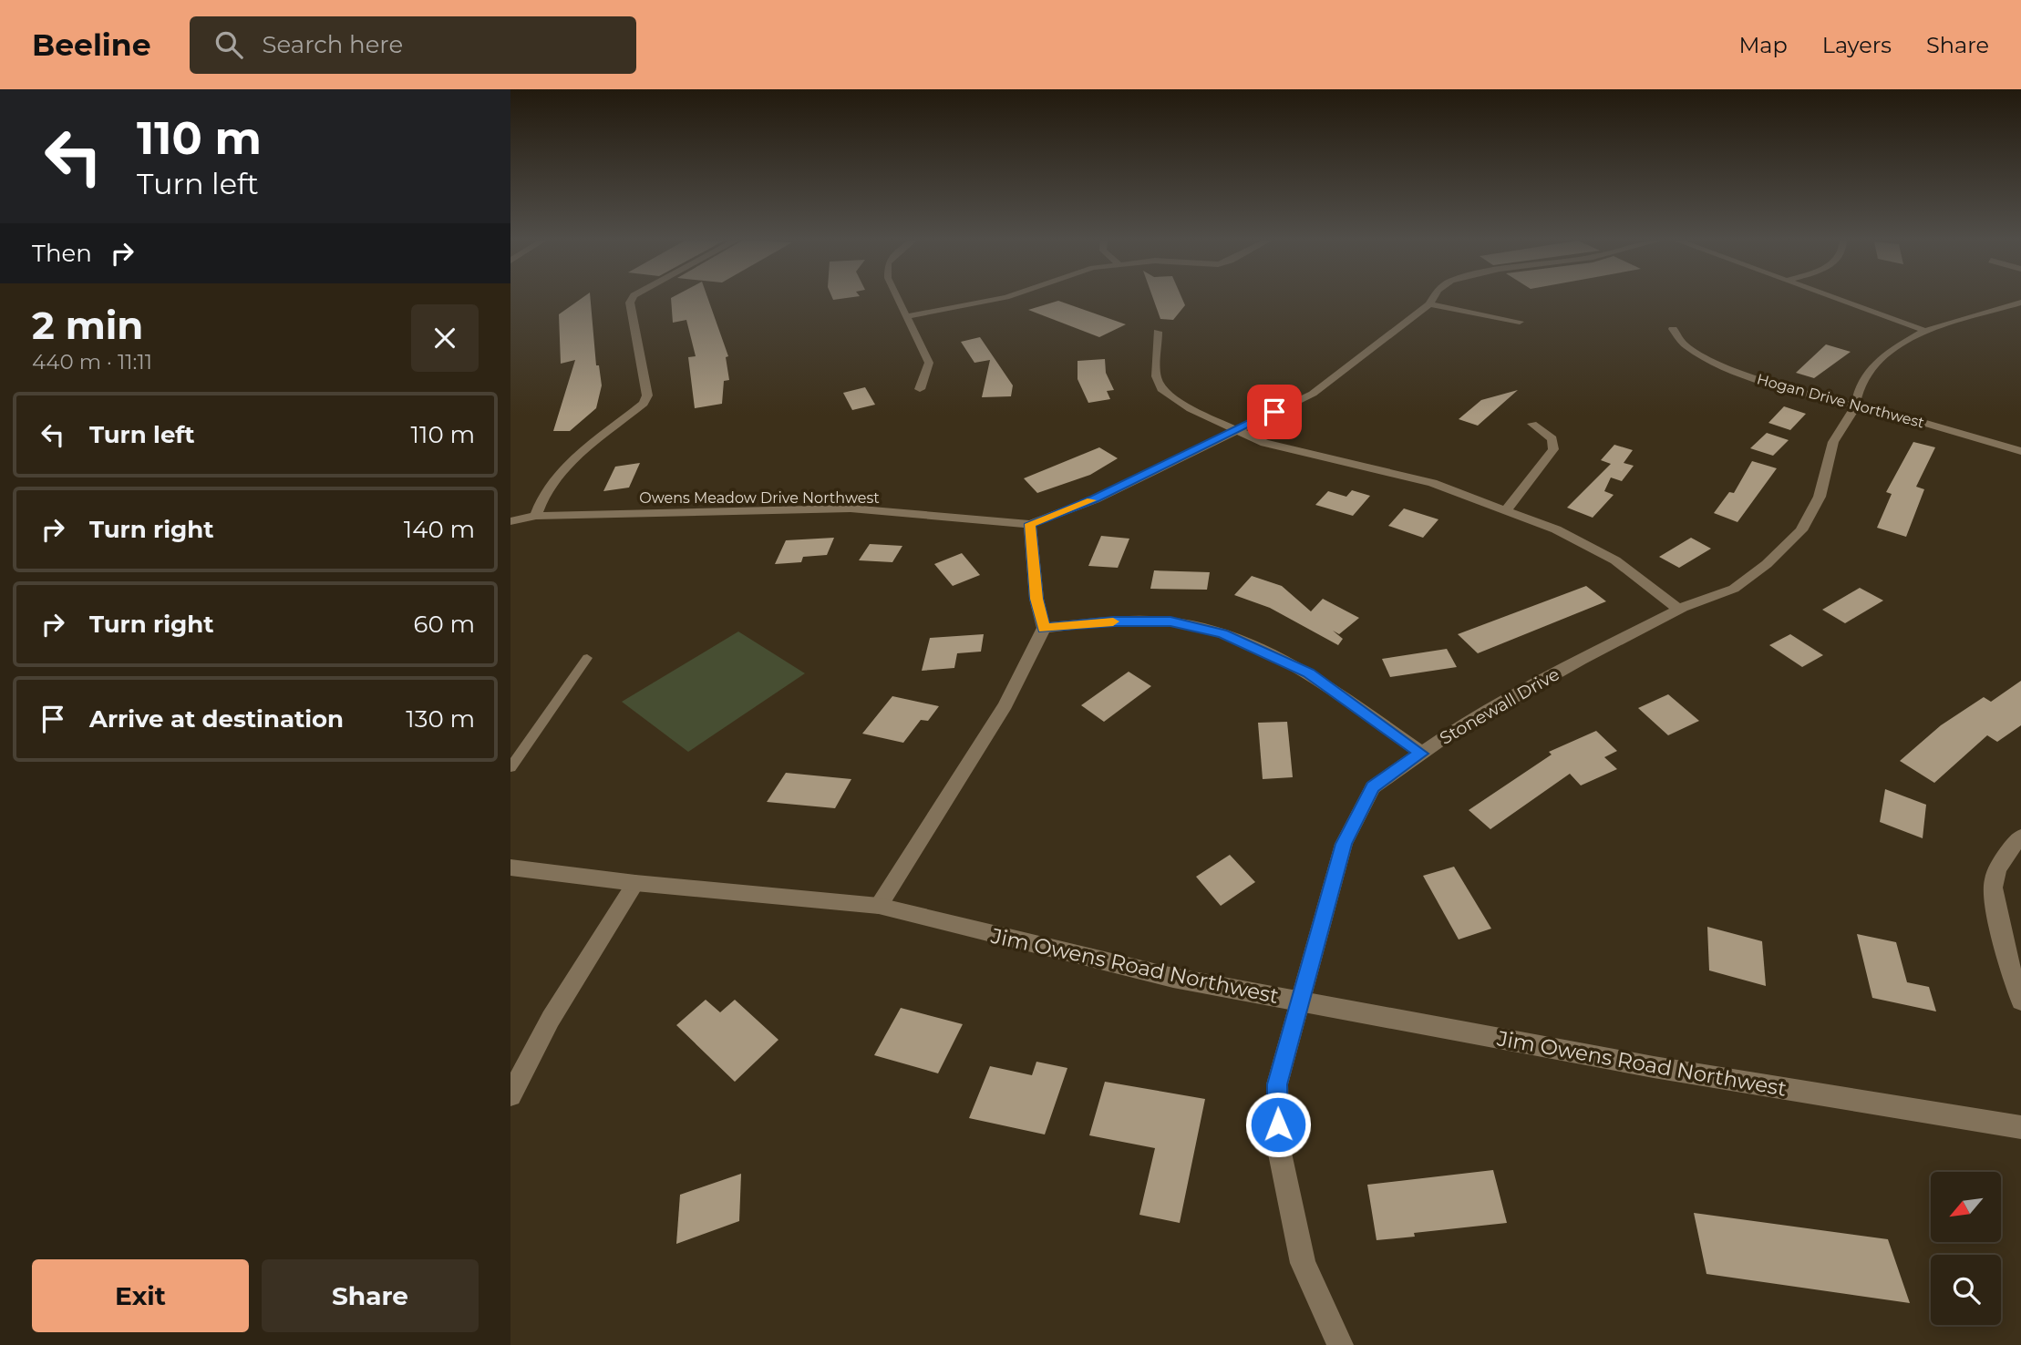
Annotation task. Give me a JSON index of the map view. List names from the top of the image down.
{
  "streets": {
    "street": [
      "Hogan Drive Northwest",
      "Owens Meadow Drive Northwest",
      "Stonewall Drive",
      "Jim Owens Road Northwest"
    ]
  },
  "crossings": [
    ["Hogan Drive Northwest", "Stonewall Drive"],
    ["Stonewall Drive", "Jim Owens Road Northwest"]
  ],
  "north": "bottom left",
  "page": {
    "header": "Beeline",
    "search": "Search here",
    "nav": ["Map", "Layers", "Share"],
    "turn": ["110 m", "Turn left"],
    "then": "Then",
    "heading": ["2 min", "440 m · 11:11"],
    "list": [
      {
        "name": "Turn left",
        "value": "110 m"
      },
      {
        "name": "Turn right",
        "value": "140 m"
      },
      {
        "name": "Turn right",
        "value": "60 m"
      },
      {
        "name": "Arrive at destination",
        "value": "130 m"
      }
    ],
    "buttons": ["Exit", "Share"]
  }
}
